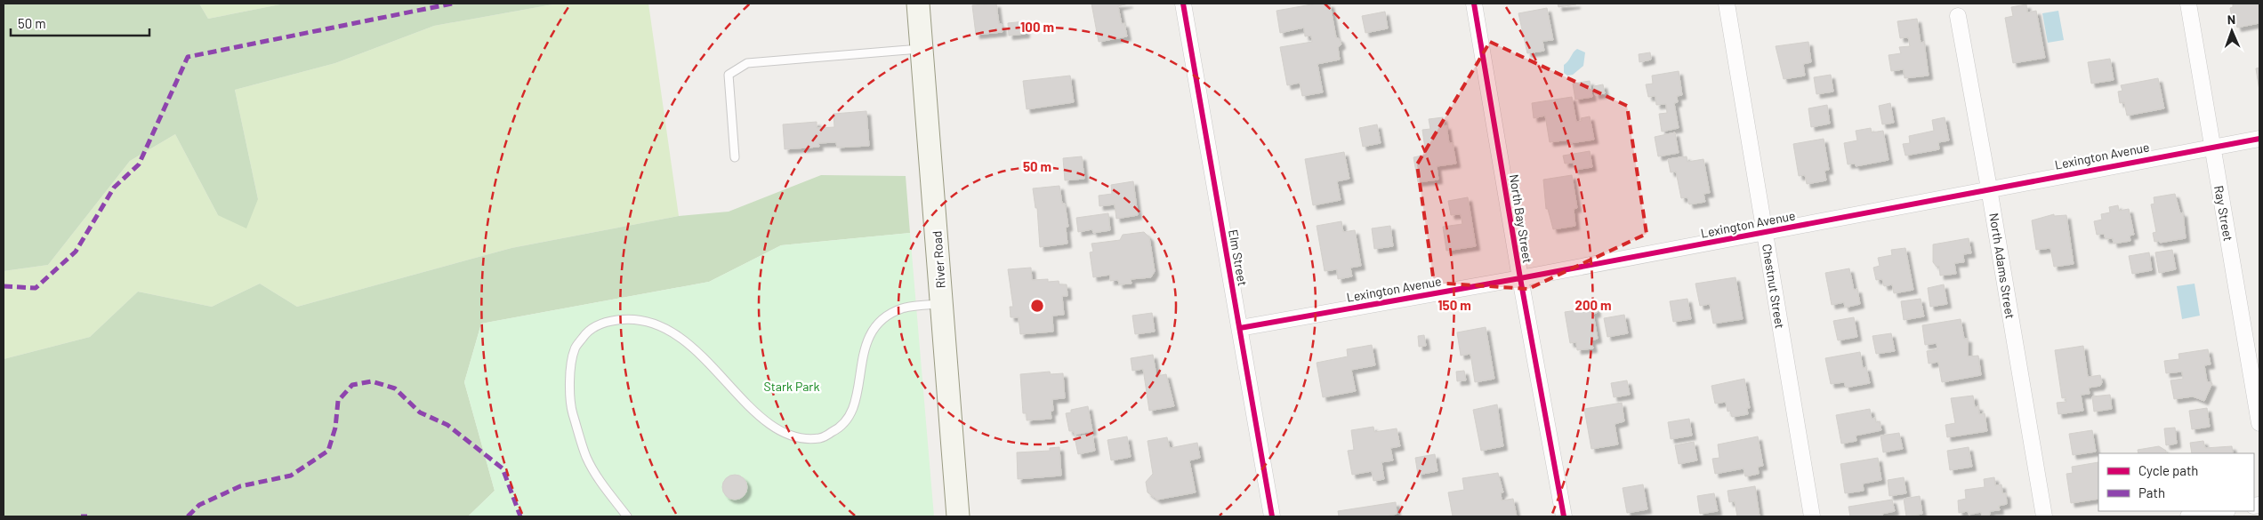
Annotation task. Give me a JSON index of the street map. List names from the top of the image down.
{
  "streets": {
    "street": [
      "Lexington Avenue",
      "Ray Street",
      "North Bay Street",
      "Elm Street",
      "River Road",
      "North Adams Street",
      "Chestnut Street"
    ]
  },
  "crossings": [
    ["Lexington Avenue", "Ray Street"],
    ["Lexington Avenue", "North Bay Street"],
    ["Lexington Avenue", "Elm Street"],
    ["Lexington Avenue", "North Adams Street"],
    ["Lexington Avenue", "Chestnut Street"]
  ],
  "parks": ["Stark Park"],
  "legend": ["Cycle path", "Path"],
  "scale_bar": "50 m",
  "north": "top",
  "rings": [
    "100 m",
    "50 m",
    "150 m",
    "200 m"
  ]
}
